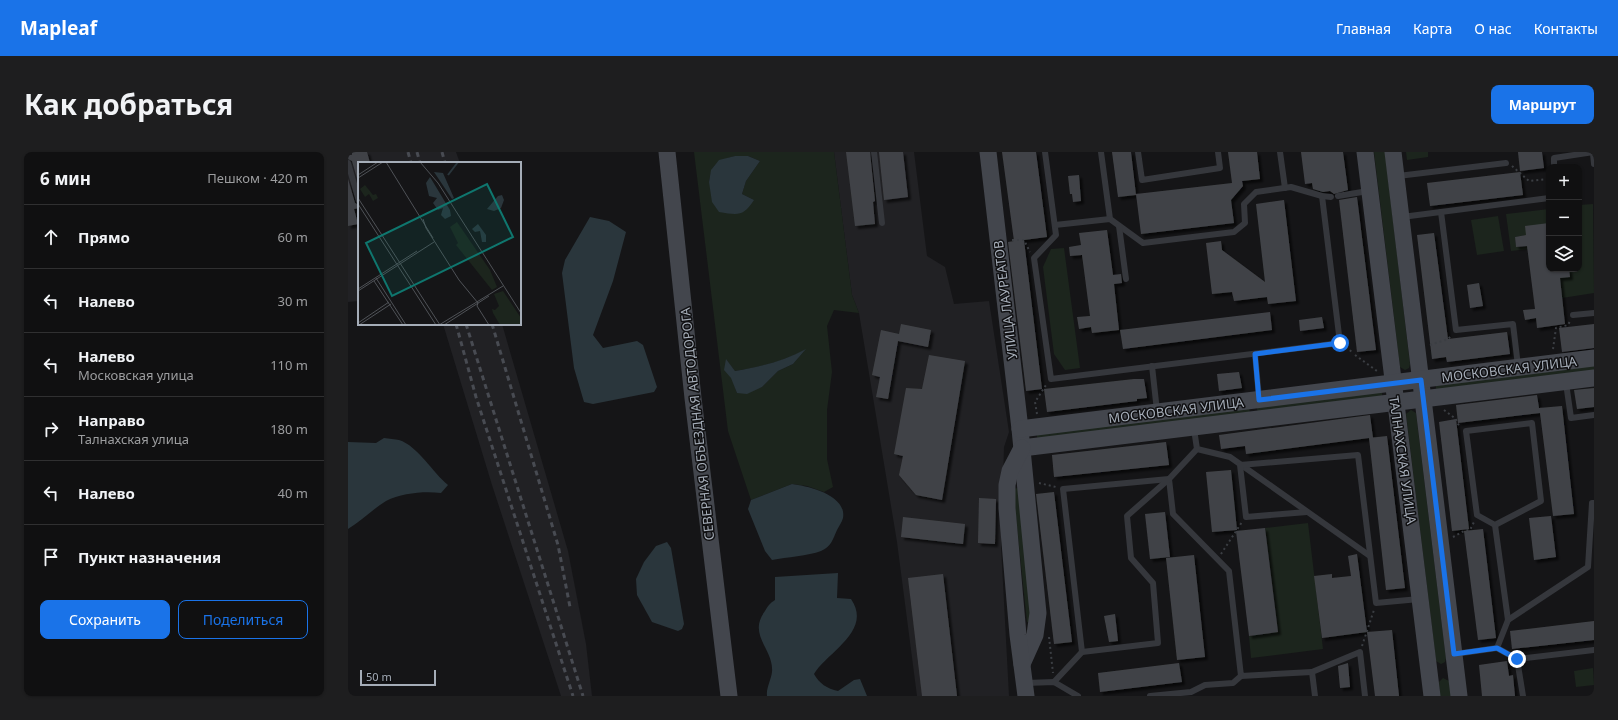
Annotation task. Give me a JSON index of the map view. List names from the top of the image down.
{
  "streets": {
    "street": [
      "УЛИЦА ЛАУРЕАТОВ",
      "МОСКОВСКАЯ УЛИЦА",
      "СЕВЕРНАЯ ОБЪЕЗДНАЯ АВТОДОРОГА",
      "ТАЛНАХСКАЯ УЛИЦА"
    ]
  },
  "crossings": [
    ["УЛИЦА ЛАУРЕАТОВ", "МОСКОВСКАЯ УЛИЦА"],
    ["МОСКОВСКАЯ УЛИЦА", "ТАЛНАХСКАЯ УЛИЦА"]
  ],
  "scale_bar": "50 m",
  "page": {
    "header": "Mapleaf",
    "nav": [
      "Главная",
      "Карта",
      "О нас",
      "Контакты"
    ],
    "title": "Как добраться",
    "buttons": [
      "Маршрут",
      ["Сохранить", "Поделиться"]
    ],
    "heading": ["6 мин", "Пешком · 420 m"],
    "map_buttons": ["+", "−"],
    "list": [
      ["Прямо", "60 m"],
      ["Налево", "30 m"],
      ["Налево", "Московская улица", "110 m"],
      ["Направо", "Талнахская улица", "180 m"],
      ["Налево", "40 m"],
      "Пункт назначения"
    ],
    "scale": "50 m"
  }
}
